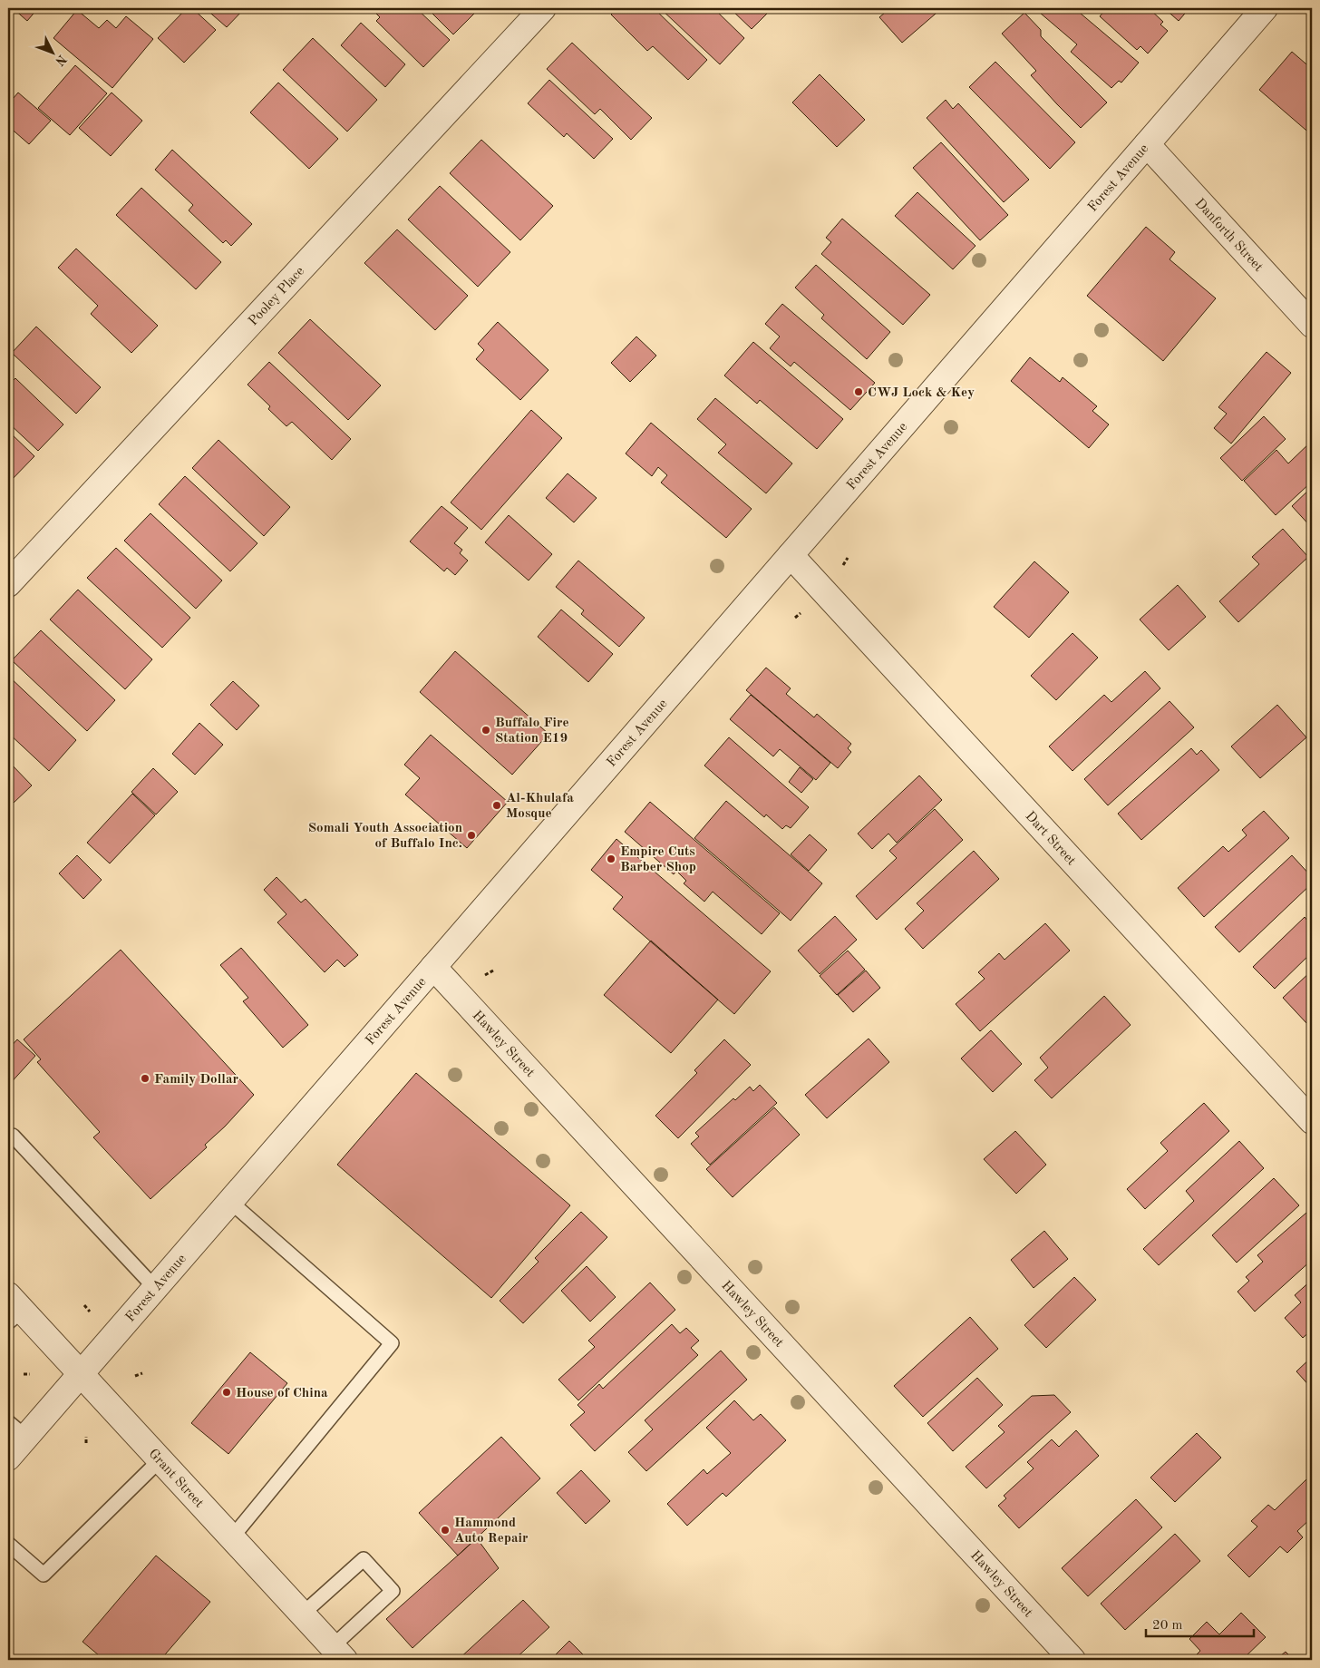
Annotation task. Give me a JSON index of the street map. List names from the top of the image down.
{
  "streets": {
    "street": [
      "Forest Avenue",
      "Danforth Street",
      "Pooley Place",
      "Dart Street",
      "Hawley Street",
      "Grant Street"
    ]
  },
  "crossings": [
    ["Forest Avenue", "Danforth Street"],
    ["Forest Avenue", "Dart Street"],
    ["Forest Avenue", "Hawley Street"],
    ["Forest Avenue", "Grant Street"]
  ],
  "places": [
    "CWJ Lock & Key",
    "Buffalo Fire Station E19",
    "Al-Khulafa Mosque",
    "Somali Youth Association of Buffalo Inc.",
    "Empire Cuts Barber Shop",
    "Family Dollar",
    "House of China",
    "Hammond Auto Repair"
  ],
  "scale_bar": "20 m",
  "north": "bottom right"
}
